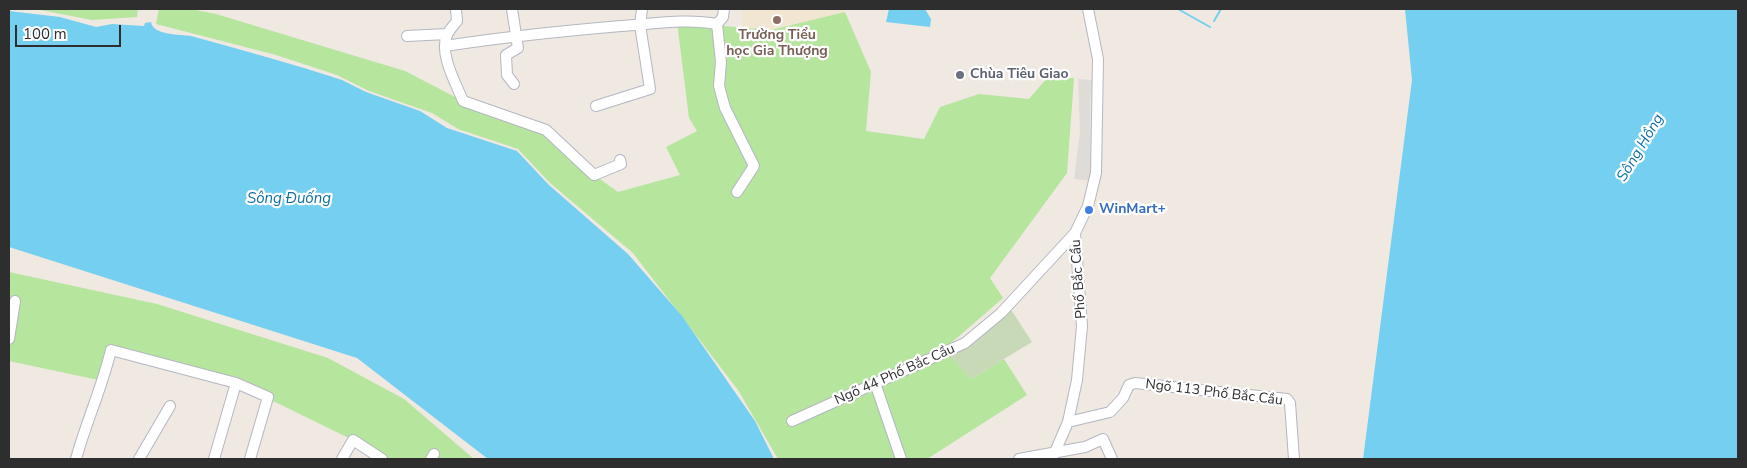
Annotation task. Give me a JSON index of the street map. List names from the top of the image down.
{
  "streets": {
    "street": ["Phố Bắc Cầu", "Ngõ 44 Phố Bắc Cầu", "Ngõ 113 Phố Bắc Cầu"]
  },
  "crossings": [
    ["Phố Bắc Cầu", "Ngõ 44 Phố Bắc Cầu"],
    ["Phố Bắc Cầu", "Ngõ 113 Phố Bắc Cầu"]
  ],
  "water": ["Sông Hồng", "Sông Đuống"],
  "places": ["Trường Tiểu học Gia Thượng", "Chùa Tiêu Giao", "WinMart+"],
  "scale_bar": "100 m"
}
